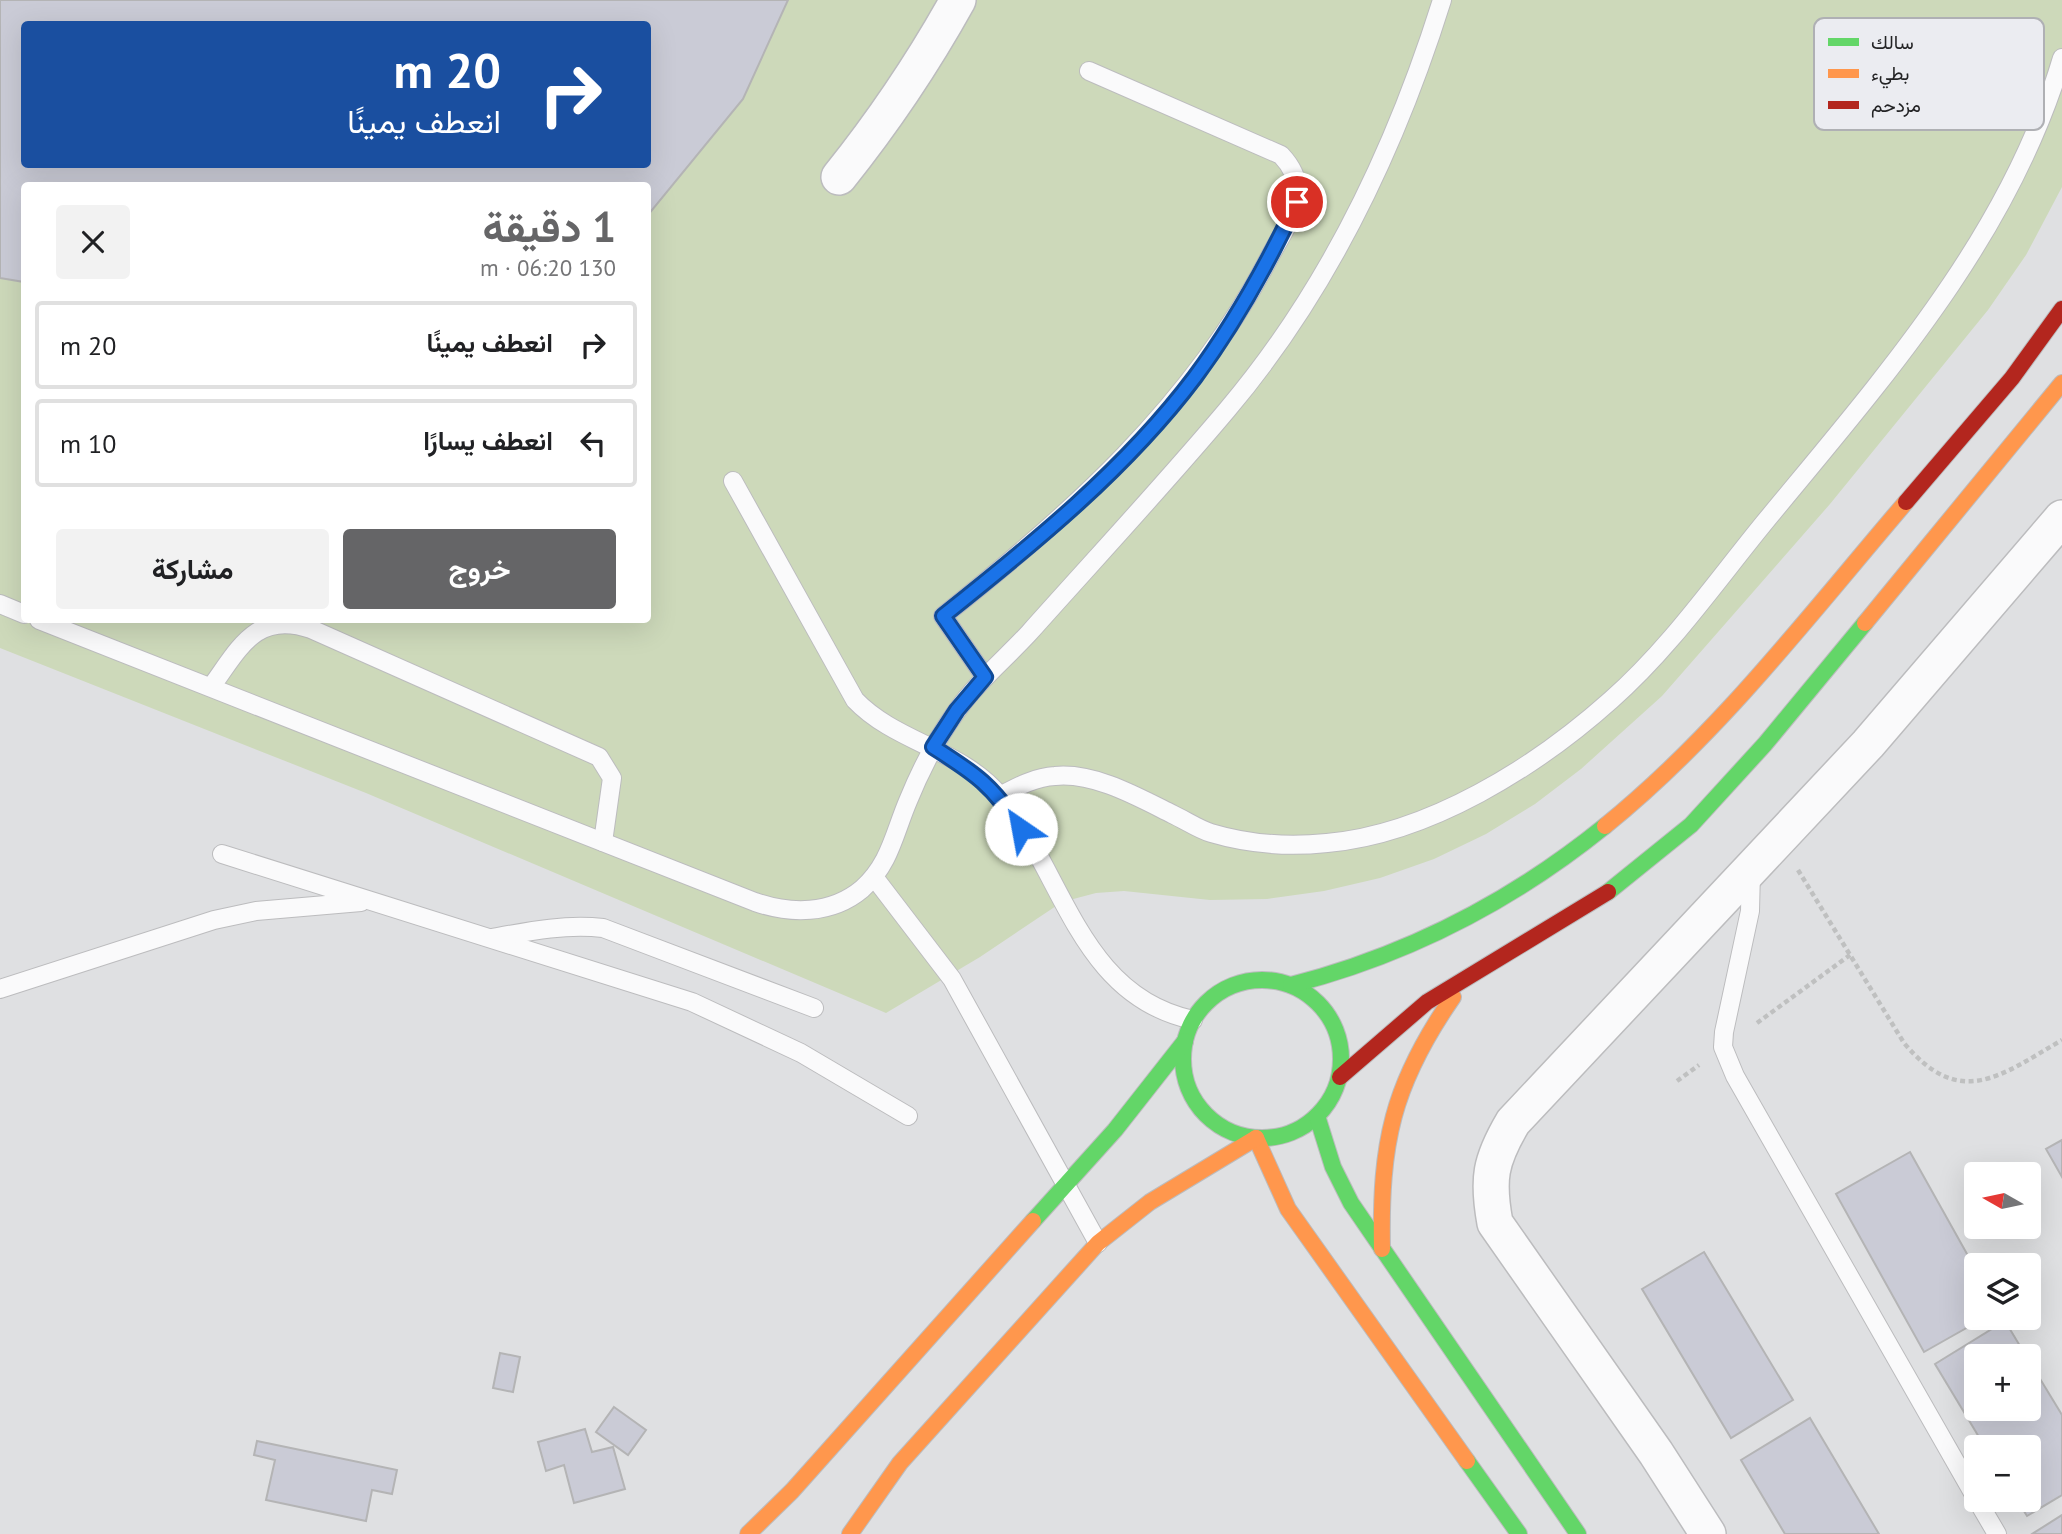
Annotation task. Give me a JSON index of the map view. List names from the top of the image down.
{
  "legend": ["سالك", "بطيء", "مزدحم"],
  "north": "left",
  "page": {
    "turn": ["20 m", "انعطف يمينًا"],
    "heading": ["1 دقيقة", "130 m · 06:20"],
    "list": [
      {
        "name": "انعطف يمينًا",
        "value": "20 m"
      },
      {
        "name": "انعطف يسارًا",
        "value": "10 m"
      }
    ],
    "buttons": ["خروج", "مشاركة"],
    "map_buttons": ["+", "−"]
  }
}
